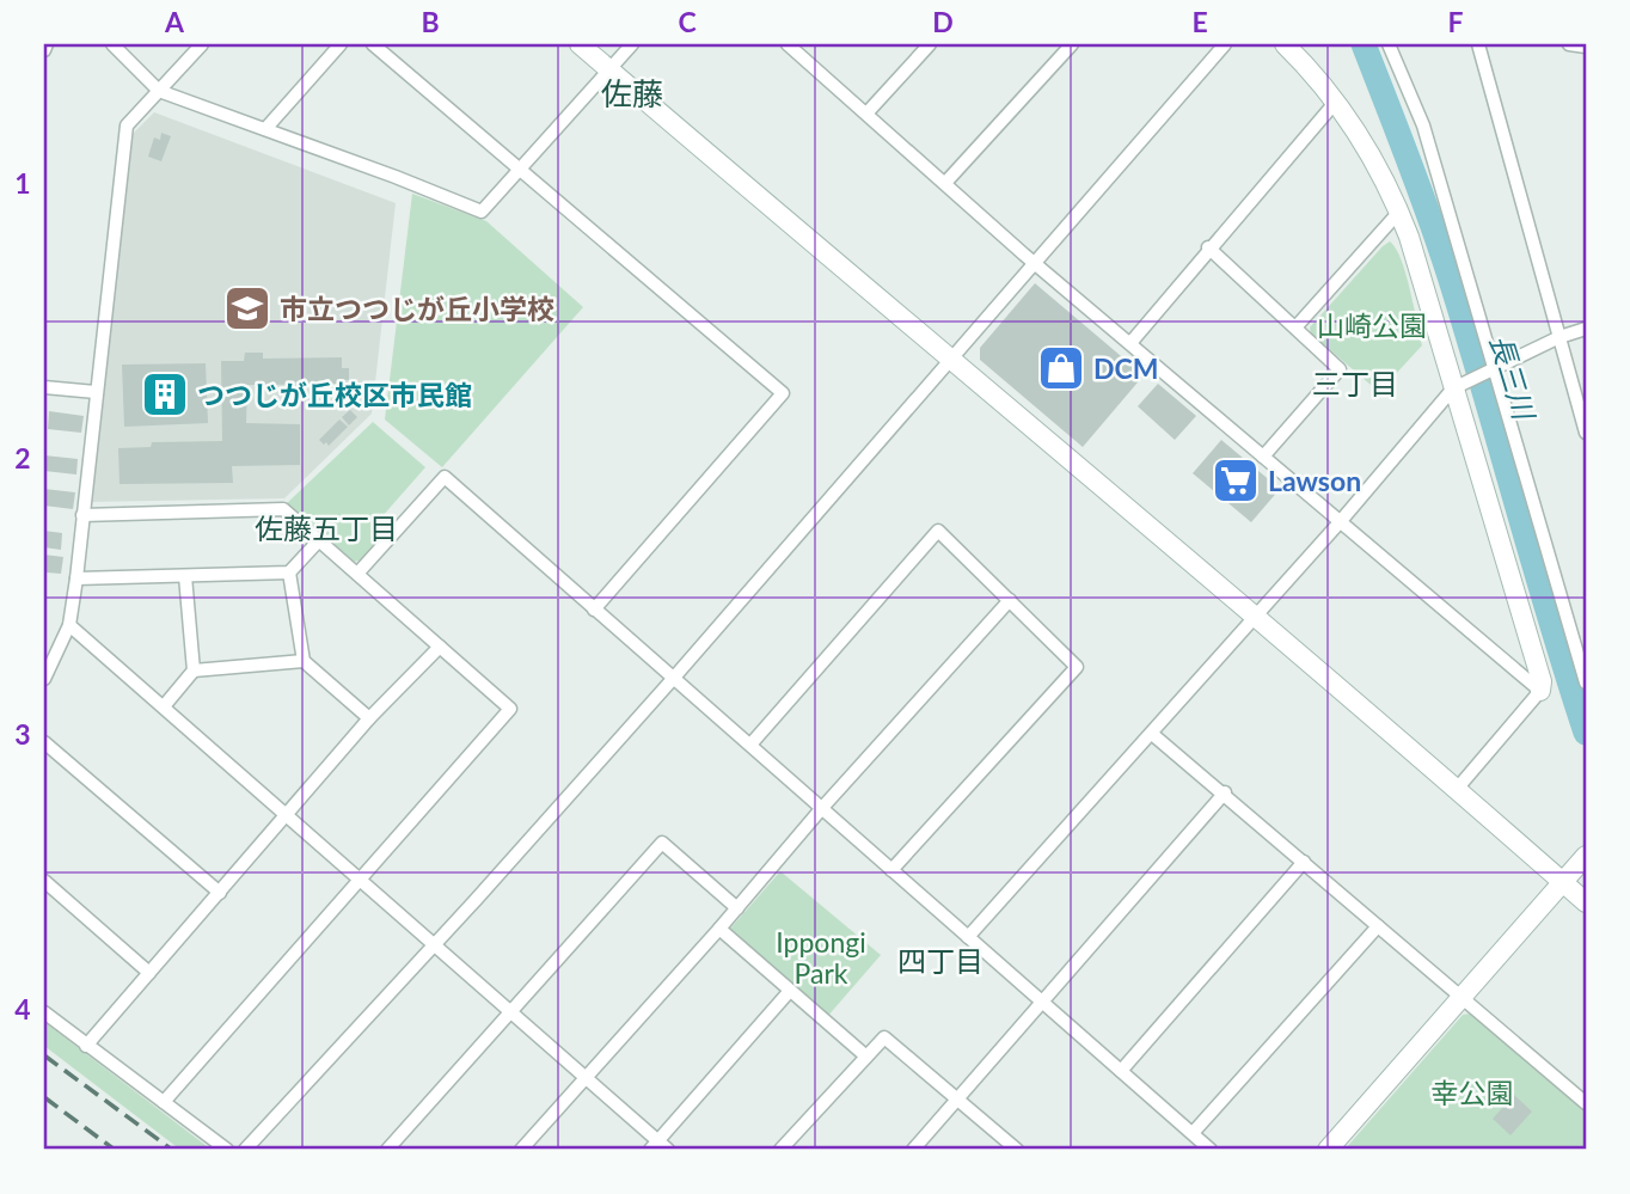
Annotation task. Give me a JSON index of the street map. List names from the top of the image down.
{
  "districts": [
    "佐藤",
    "三丁目",
    "佐藤五丁目",
    "四丁目"
  ],
  "water": ["長三川"],
  "parks": ["山崎公園", "Ippongi Park", "幸公園"],
  "places": {
    "school or university": ["市立つつじが丘小学校"],
    "shop": ["DCM"],
    "building": ["つつじが丘校区市民館"],
    "supermarket": ["Lawson"]
  },
  "grid": {
    "columns": [
      "A",
      "B",
      "C",
      "D",
      "E",
      "F"
    ],
    "rows": [
      "1",
      "2",
      "3",
      "4"
    ]
  }
}
